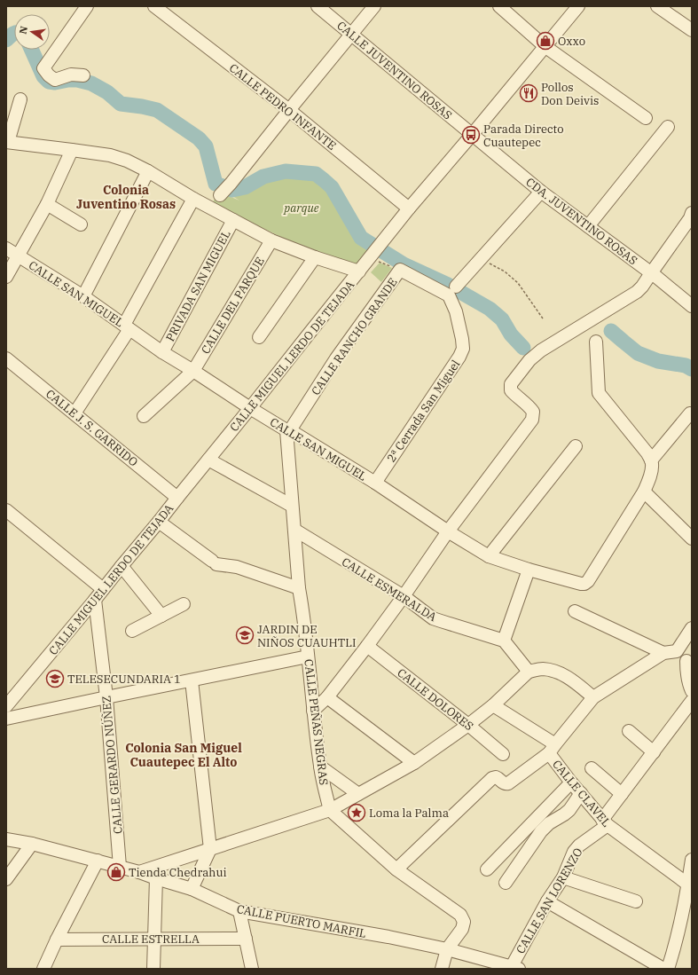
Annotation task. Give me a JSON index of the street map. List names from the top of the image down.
{
  "streets": {
    "street": [
      "CALLE JUVENTINO ROSAS",
      "CALLE PEDRO INFANTE",
      "CDA. JUVENTINO ROSAS",
      "PRIVADA SAN MIGUEL",
      "CALLE SAN MIGUEL",
      "CALLE DEL PARQUE",
      "CALLE RANCHO GRANDE",
      "CALLE MIGUEL LERDO DE TEJADA",
      "2ª Cerrada San Miguel",
      "CALLE J. S. GARRIDO",
      "CALLE ESMERALDA",
      "CALLE DOLORES",
      "CALLE PEÑAS NEGRAS",
      "CALLE GERARDO NÚÑEZ",
      "CALLE CLAVEL",
      "CALLE SAN LORENZO",
      "CALLE PUERTO MARFIL",
      "CALLE ESTRELLA"
    ]
  },
  "crossings": [
    ["CALLE JUVENTINO ROSAS", "CDA. JUVENTINO ROSAS"],
    ["CALLE JUVENTINO ROSAS", "CALLE MIGUEL LERDO DE TEJADA"],
    ["CALLE PEDRO INFANTE", "CALLE MIGUEL LERDO DE TEJADA"],
    ["CDA. JUVENTINO ROSAS", "CALLE MIGUEL LERDO DE TEJADA"],
    ["PRIVADA SAN MIGUEL", "CALLE SAN MIGUEL"],
    ["CALLE SAN MIGUEL", "CALLE DEL PARQUE"],
    ["CALLE SAN MIGUEL", "CALLE RANCHO GRANDE"],
    ["CALLE SAN MIGUEL", "CALLE MIGUEL LERDO DE TEJADA"],
    ["CALLE SAN MIGUEL", "2ª Cerrada San Miguel"],
    ["CALLE SAN MIGUEL", "CALLE PEÑAS NEGRAS"],
    ["CALLE RANCHO GRANDE", "2ª Cerrada San Miguel"],
    ["CALLE RANCHO GRANDE", "CALLE PEÑAS NEGRAS"],
    ["CALLE MIGUEL LERDO DE TEJADA", "CALLE J. S. GARRIDO"],
    ["CALLE MIGUEL LERDO DE TEJADA", "CALLE GERARDO NÚÑEZ"],
    ["CALLE ESMERALDA", "CALLE PEÑAS NEGRAS"],
    ["CALLE GERARDO NÚÑEZ", "CALLE PUERTO MARFIL"],
    ["CALLE CLAVEL", "CALLE SAN LORENZO"],
    ["CALLE SAN LORENZO", "CALLE PUERTO MARFIL"]
  ],
  "districts": ["Colonia Juventino Rosas", "Colonia San Miguel Cuautepec El Alto"],
  "parks": ["parque"],
  "places": {
    "shop": ["Oxxo", "Tienda Chedrahui"],
    "restaurant": ["Pollos Don Deivis"],
    "bus stop": ["Parada Directo Cuautepec"],
    "school or university": ["JARDIN DE NIÑOS CUAUHTLI", "TELESECUNDARIA 1"],
    "place": ["Loma la Palma"]
  },
  "north": "left"
}
